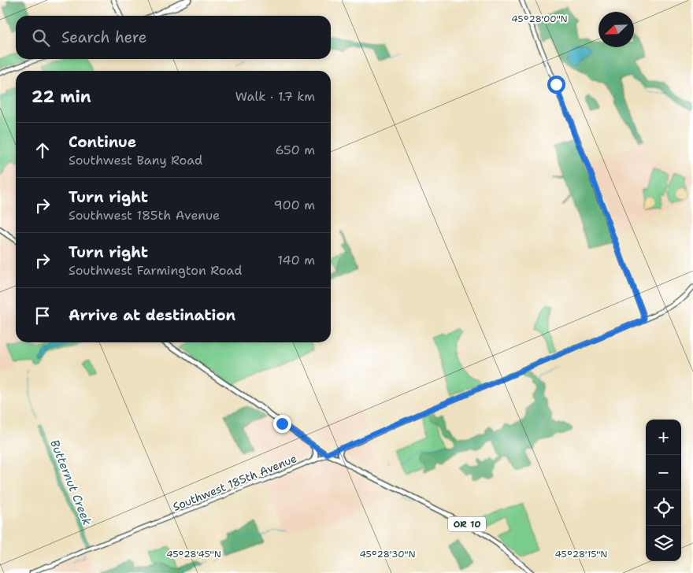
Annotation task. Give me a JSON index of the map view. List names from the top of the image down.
{
  "streets": {
    "main road": ["OR 10"],
    "street": ["Southwest 185th Avenue"]
  },
  "crossings": [
    ["Southwest 185th Avenue", "OR 10"]
  ],
  "water": ["Butternut Creek"],
  "north": "bottom left",
  "page": {
    "search": "Search here",
    "heading": ["22 min", "Walk · 1.7 km"],
    "list": [
      ["Continue", "Southwest Bany Road", "650 m"],
      ["Turn right", "Southwest 185th Avenue", "900 m"],
      ["Turn right", "Southwest Farmington Road", "140 m"],
      "Arrive at destination"
    ],
    "map_buttons": ["+", "−"]
  },
  "coordinates": [
    "45°28'00\"N",
    "45°28'45\"N",
    "45°28'30\"N",
    "45°28'15\"N"
  ]
}
